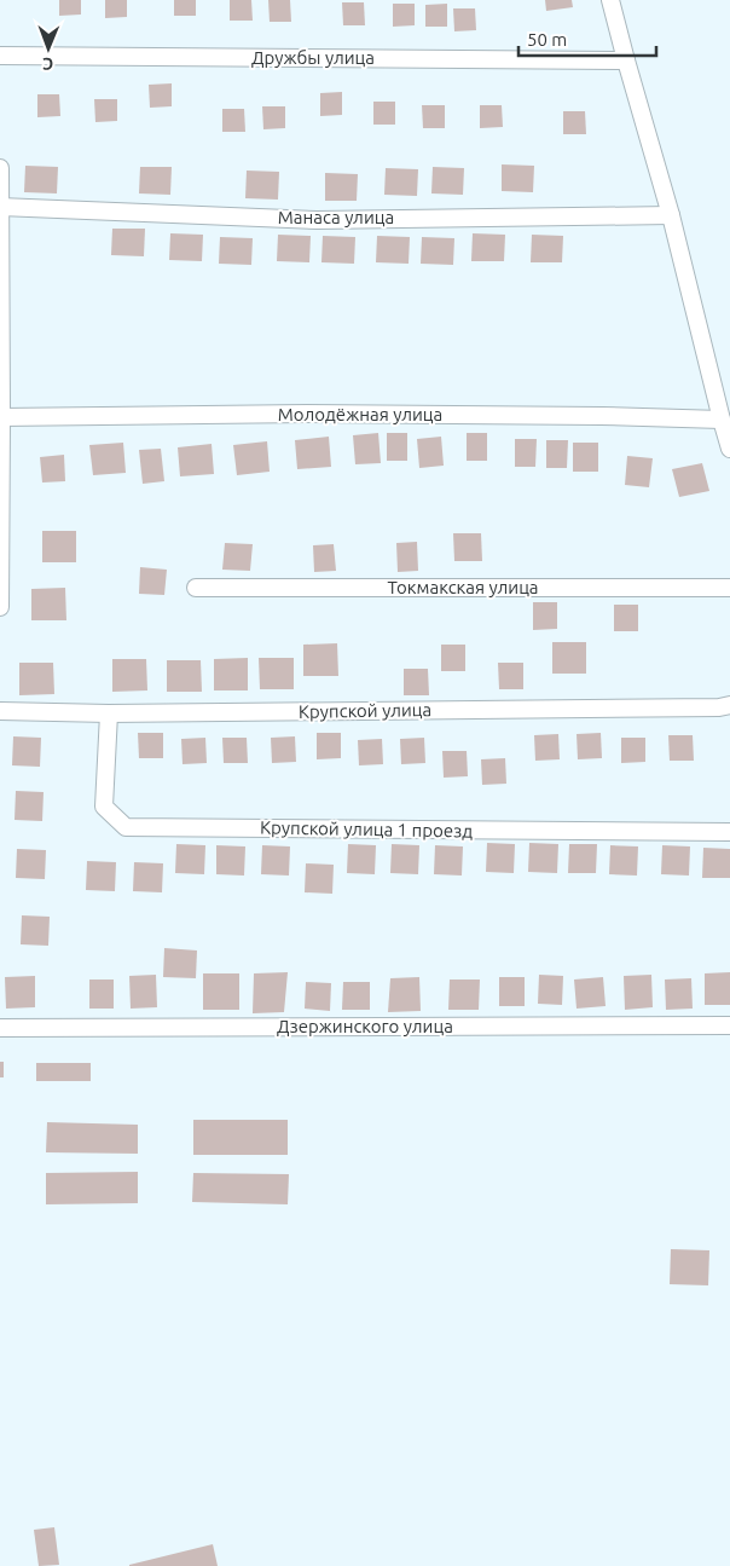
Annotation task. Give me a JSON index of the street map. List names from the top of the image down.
{
  "streets": {
    "street": [
      "Дружбы улица",
      "Манаса улица",
      "Молодёжная улица",
      "Токмакская улица",
      "Крупской улица",
      "Крупской улица 1 проезд",
      "Дзержинского улица"
    ]
  },
  "crossings": [
    ["Крупской улица", "Крупской улица 1 проезд"]
  ],
  "scale_bar": "50 m",
  "north": "bottom"
}
